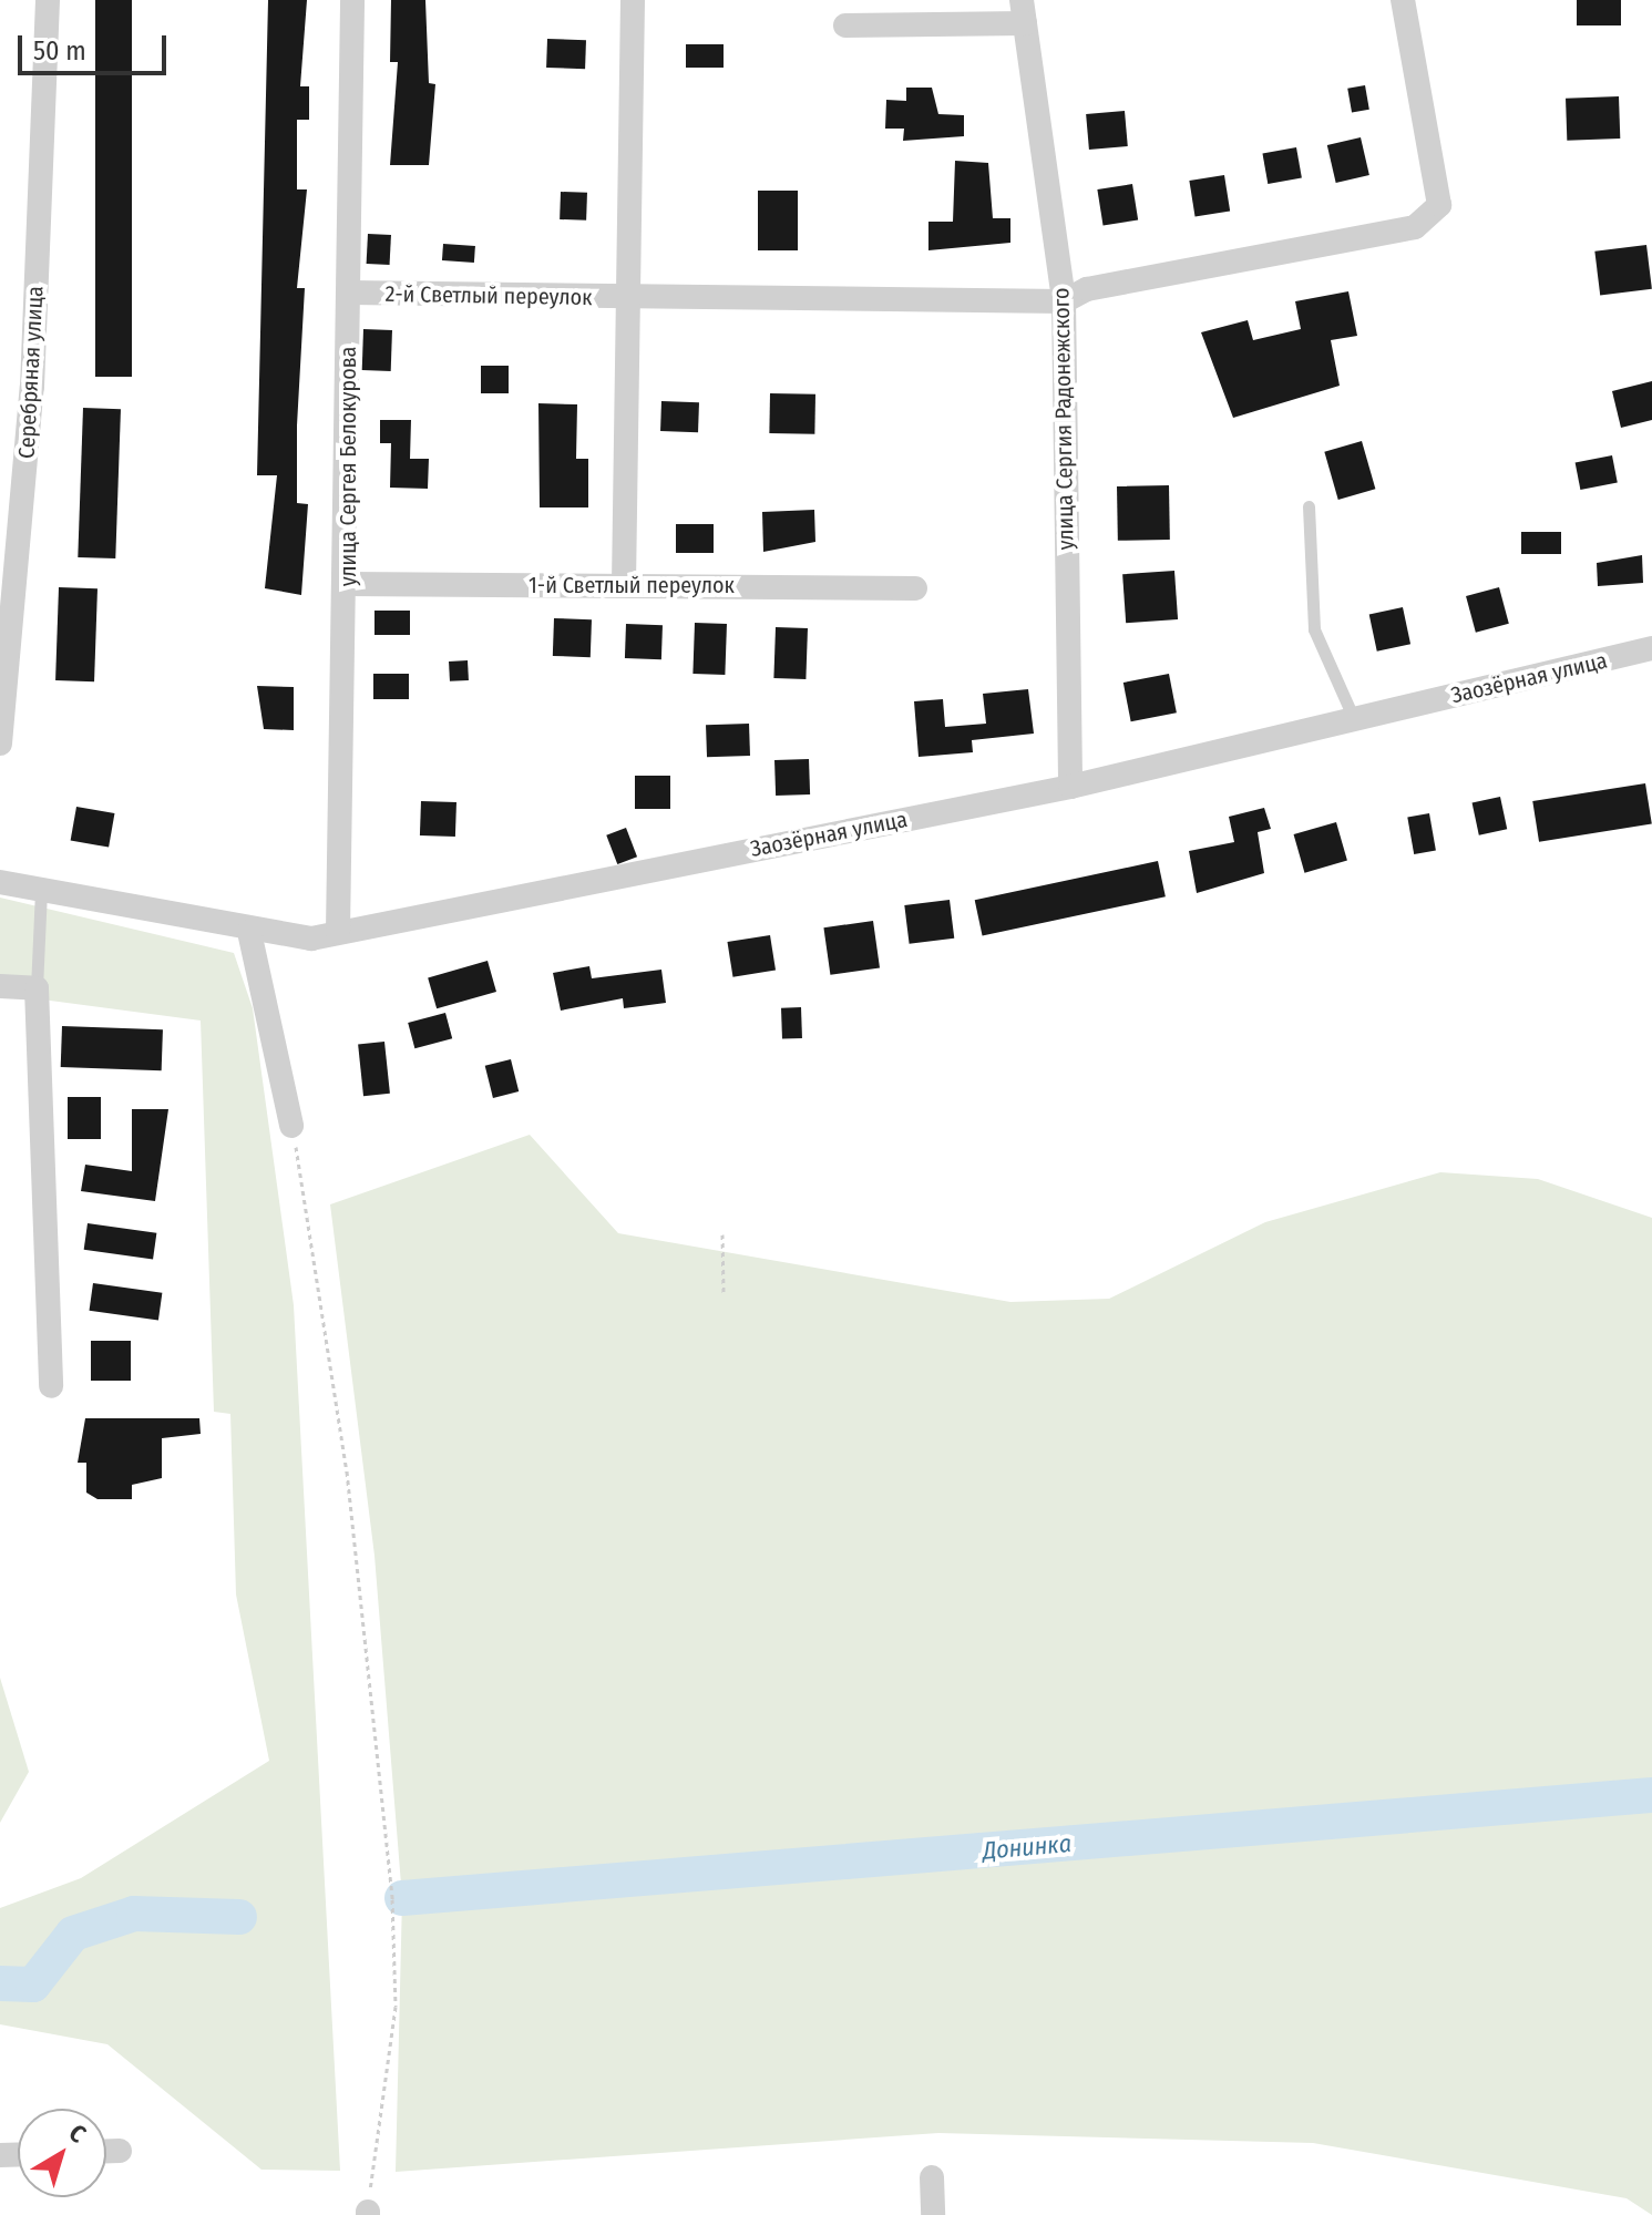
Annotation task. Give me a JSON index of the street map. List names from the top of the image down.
{
  "streets": {
    "street": [
      "2-й Светлый переулок",
      "Серебряная улица",
      "улица Сергия Радонежского",
      "улица Сергея Белокурова",
      "1-й Светлый переулок",
      "Заозёрная улица"
    ]
  },
  "crossings": [
    ["2-й Светлый переулок", "улица Сергия Радонежского"],
    ["2-й Светлый переулок", "улица Сергея Белокурова"],
    ["улица Сергия Радонежского", "Заозёрная улица"],
    ["улица Сергея Белокурова", "1-й Светлый переулок"],
    ["улица Сергея Белокурова", "Заозёрная улица"]
  ],
  "water": ["Донинка"],
  "scale_bar": "50 m",
  "north": "top right"
}
